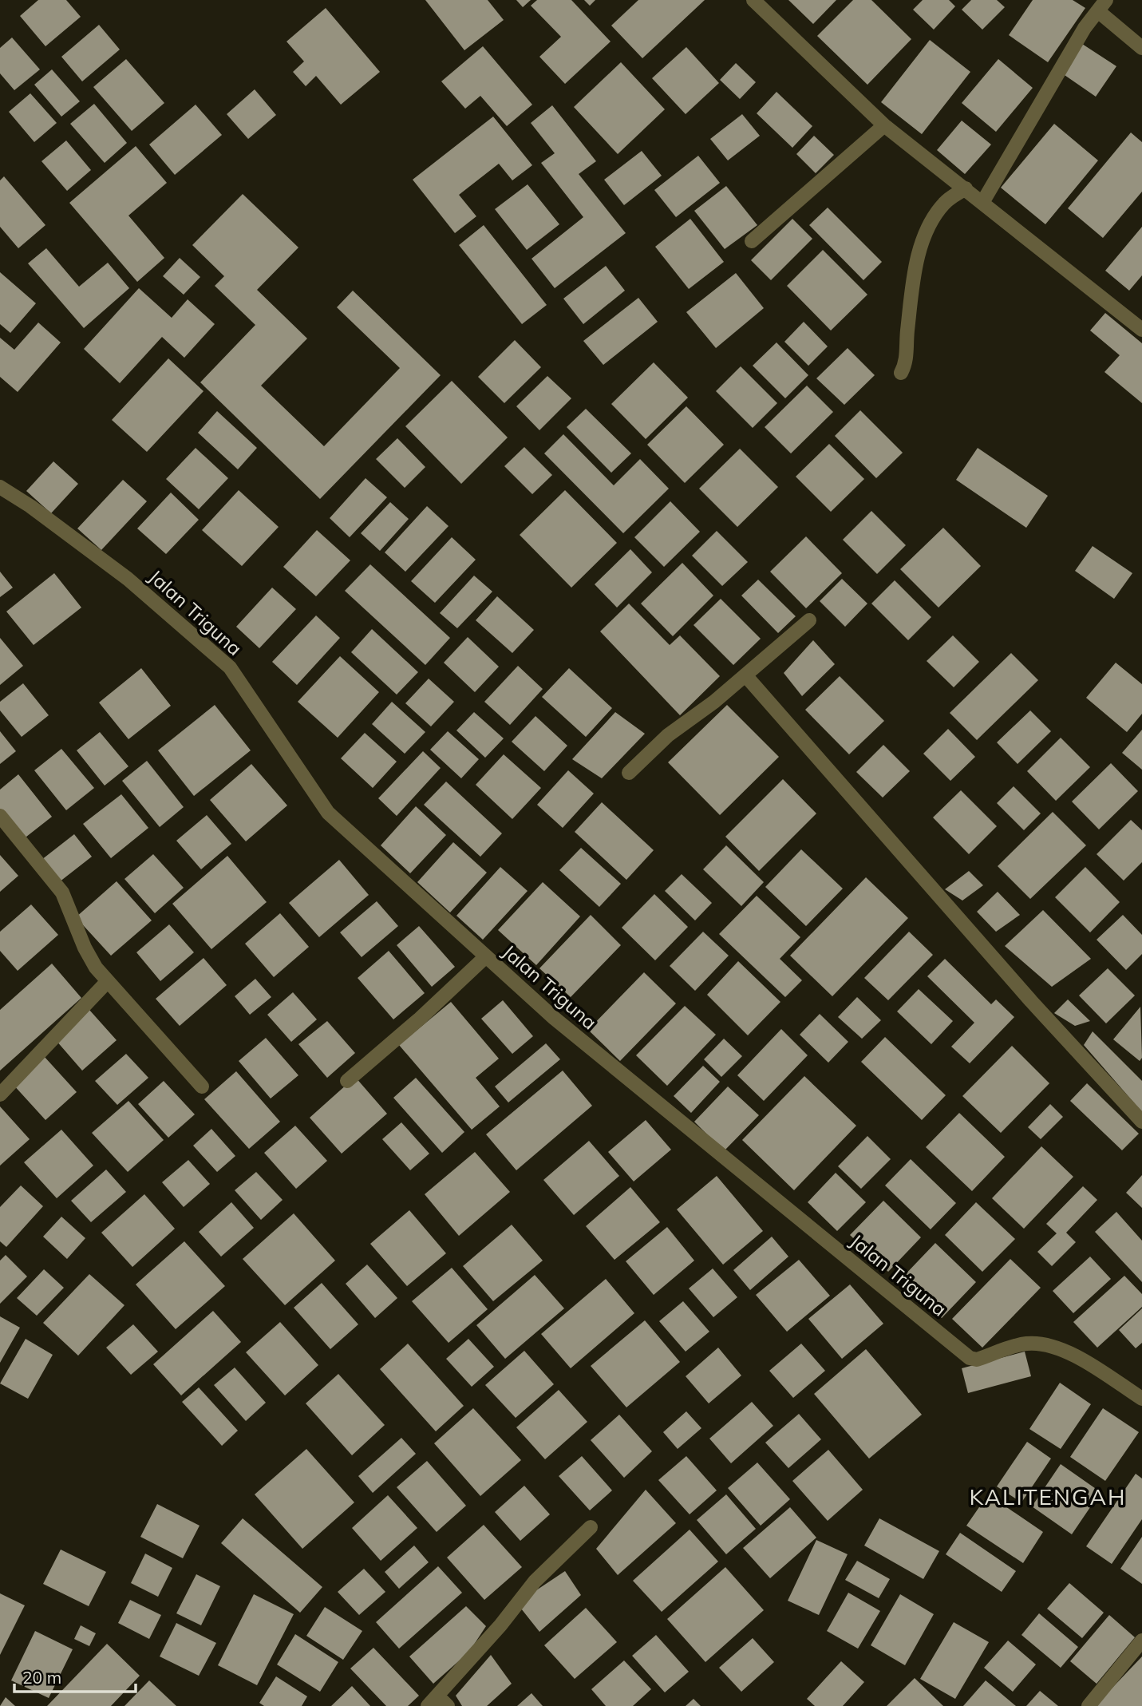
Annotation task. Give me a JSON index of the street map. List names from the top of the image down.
{
  "streets": {
    "street": ["Jalan Triguna"]
  },
  "districts": ["KALITENGAH"],
  "scale_bar": "20 m"
}
